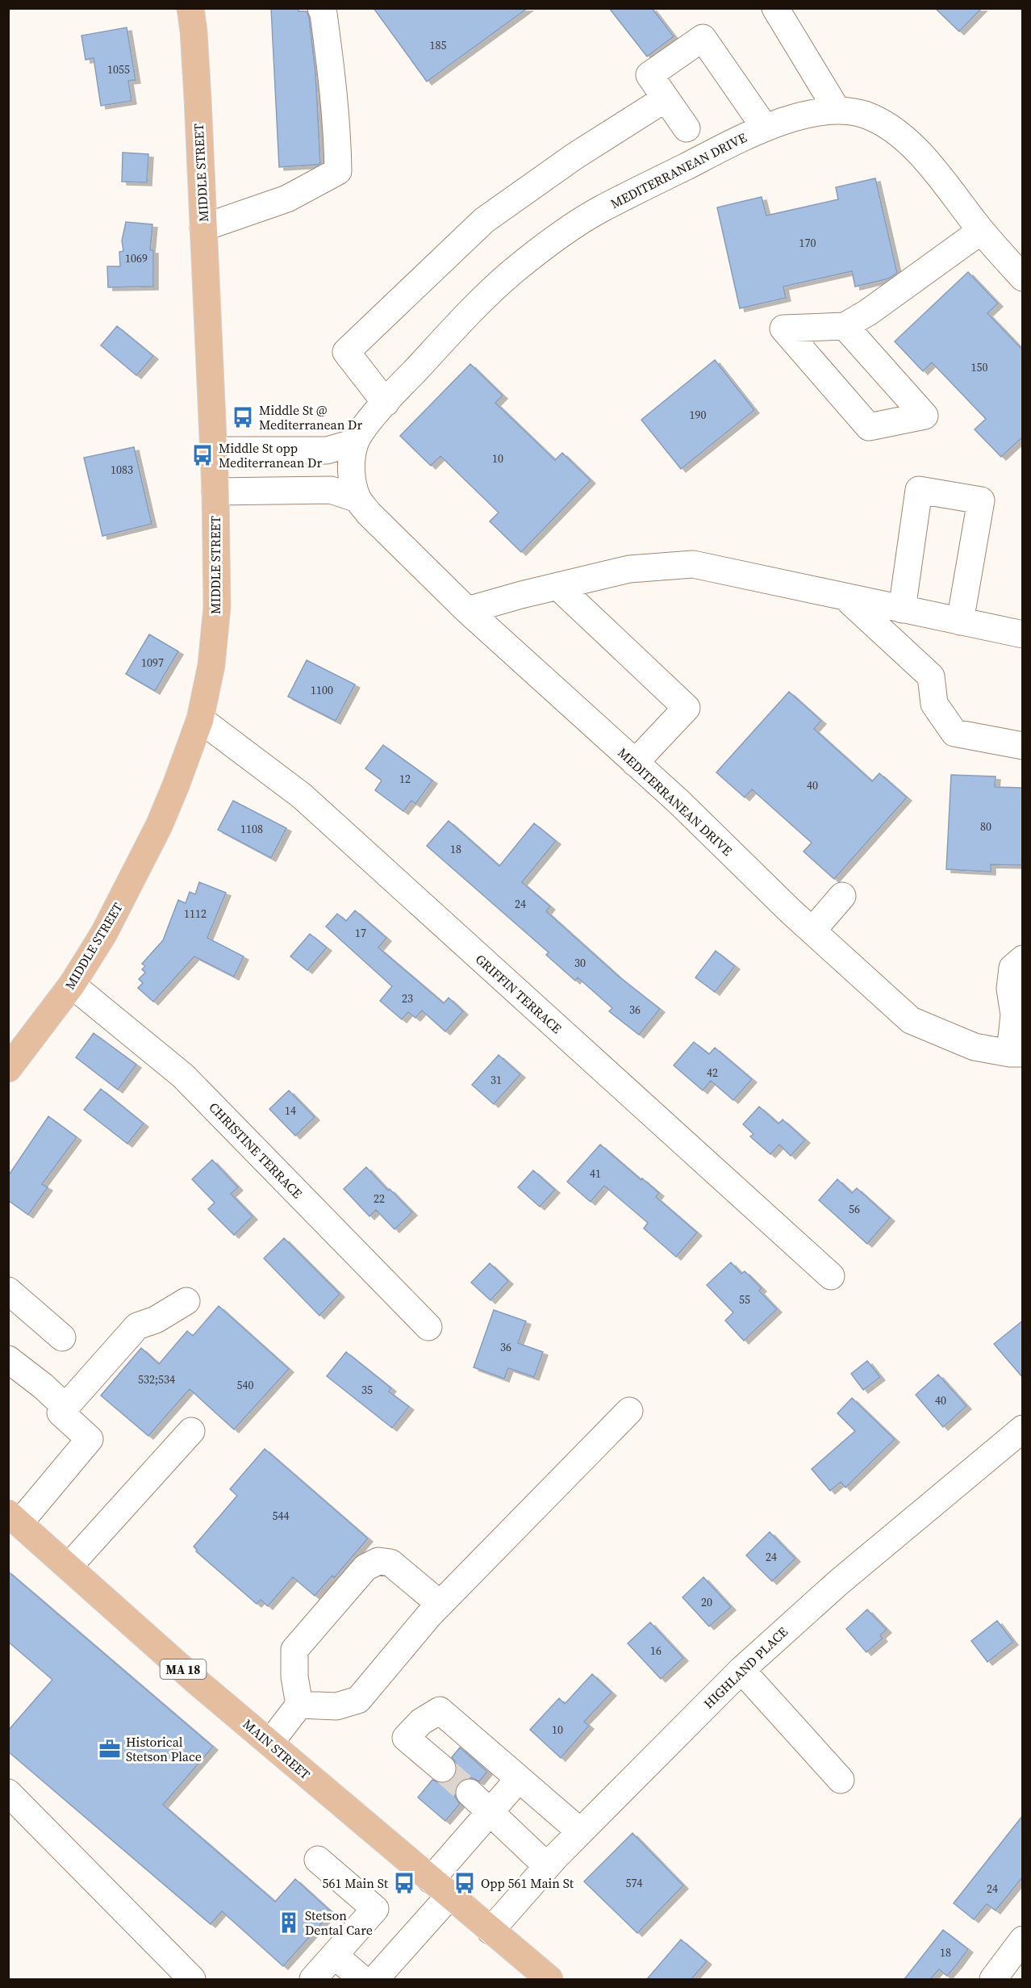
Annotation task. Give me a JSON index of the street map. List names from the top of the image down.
{
  "streets": {
    "main road": ["MIDDLE STREET", "MA 18", "MAIN STREET"],
    "street": [
      "MEDITERRANEAN DRIVE",
      "GRIFFIN TERRACE",
      "CHRISTINE TERRACE",
      "HIGHLAND PLACE"
    ]
  },
  "crossings": [
    ["MIDDLE STREET", "GRIFFIN TERRACE"],
    ["MIDDLE STREET", "CHRISTINE TERRACE"],
    ["HIGHLAND PLACE", "MAIN STREET"]
  ],
  "places": {
    "bus stop": [
      "Middle St @ Mediterranean Dr",
      "Middle St opp Mediterranean Dr",
      "561 Main St",
      "Opp 561 Main St"
    ],
    "office": ["Historical Stetson Place"],
    "building": ["Stetson Dental Care"]
  },
  "house_numbers": [
    "185",
    "1055",
    "170",
    "1069",
    "150",
    "190",
    "10",
    "1083",
    "1097",
    "1100",
    "12",
    "40",
    "80",
    "1108",
    "18",
    "24",
    "1112",
    "17",
    "30",
    "23",
    "36",
    "42",
    "31",
    "14",
    "41",
    "22",
    "56",
    "55",
    "36",
    "532;534",
    "540",
    "35",
    "40",
    "544",
    "24",
    "20",
    "16",
    "10",
    "574",
    "24",
    "18"
  ]
}
